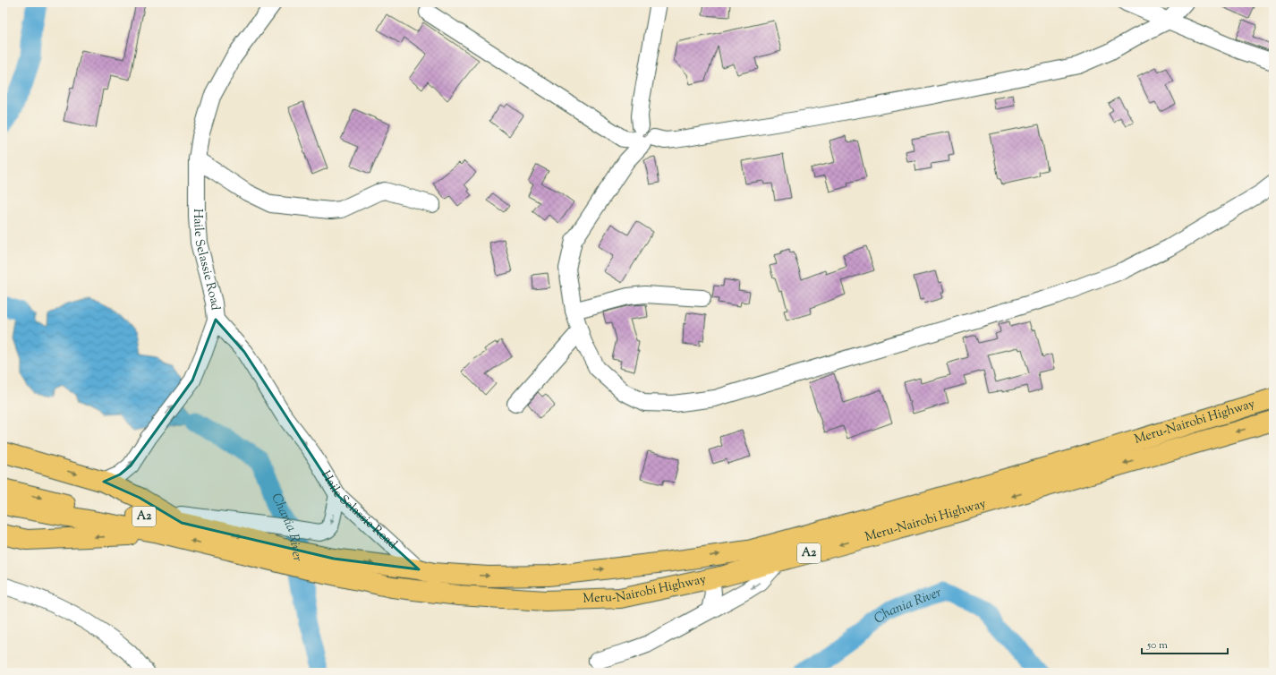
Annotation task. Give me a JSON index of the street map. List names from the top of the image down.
{
  "streets": {
    "highway": ["Meru-Nairobi Highway", "A2"],
    "street": ["Haile Selassie Road"]
  },
  "crossings": [
    ["Haile Selassie Road", "Meru-Nairobi Highway"]
  ],
  "water": ["Chania River"],
  "scale_bar": "50 m"
}
